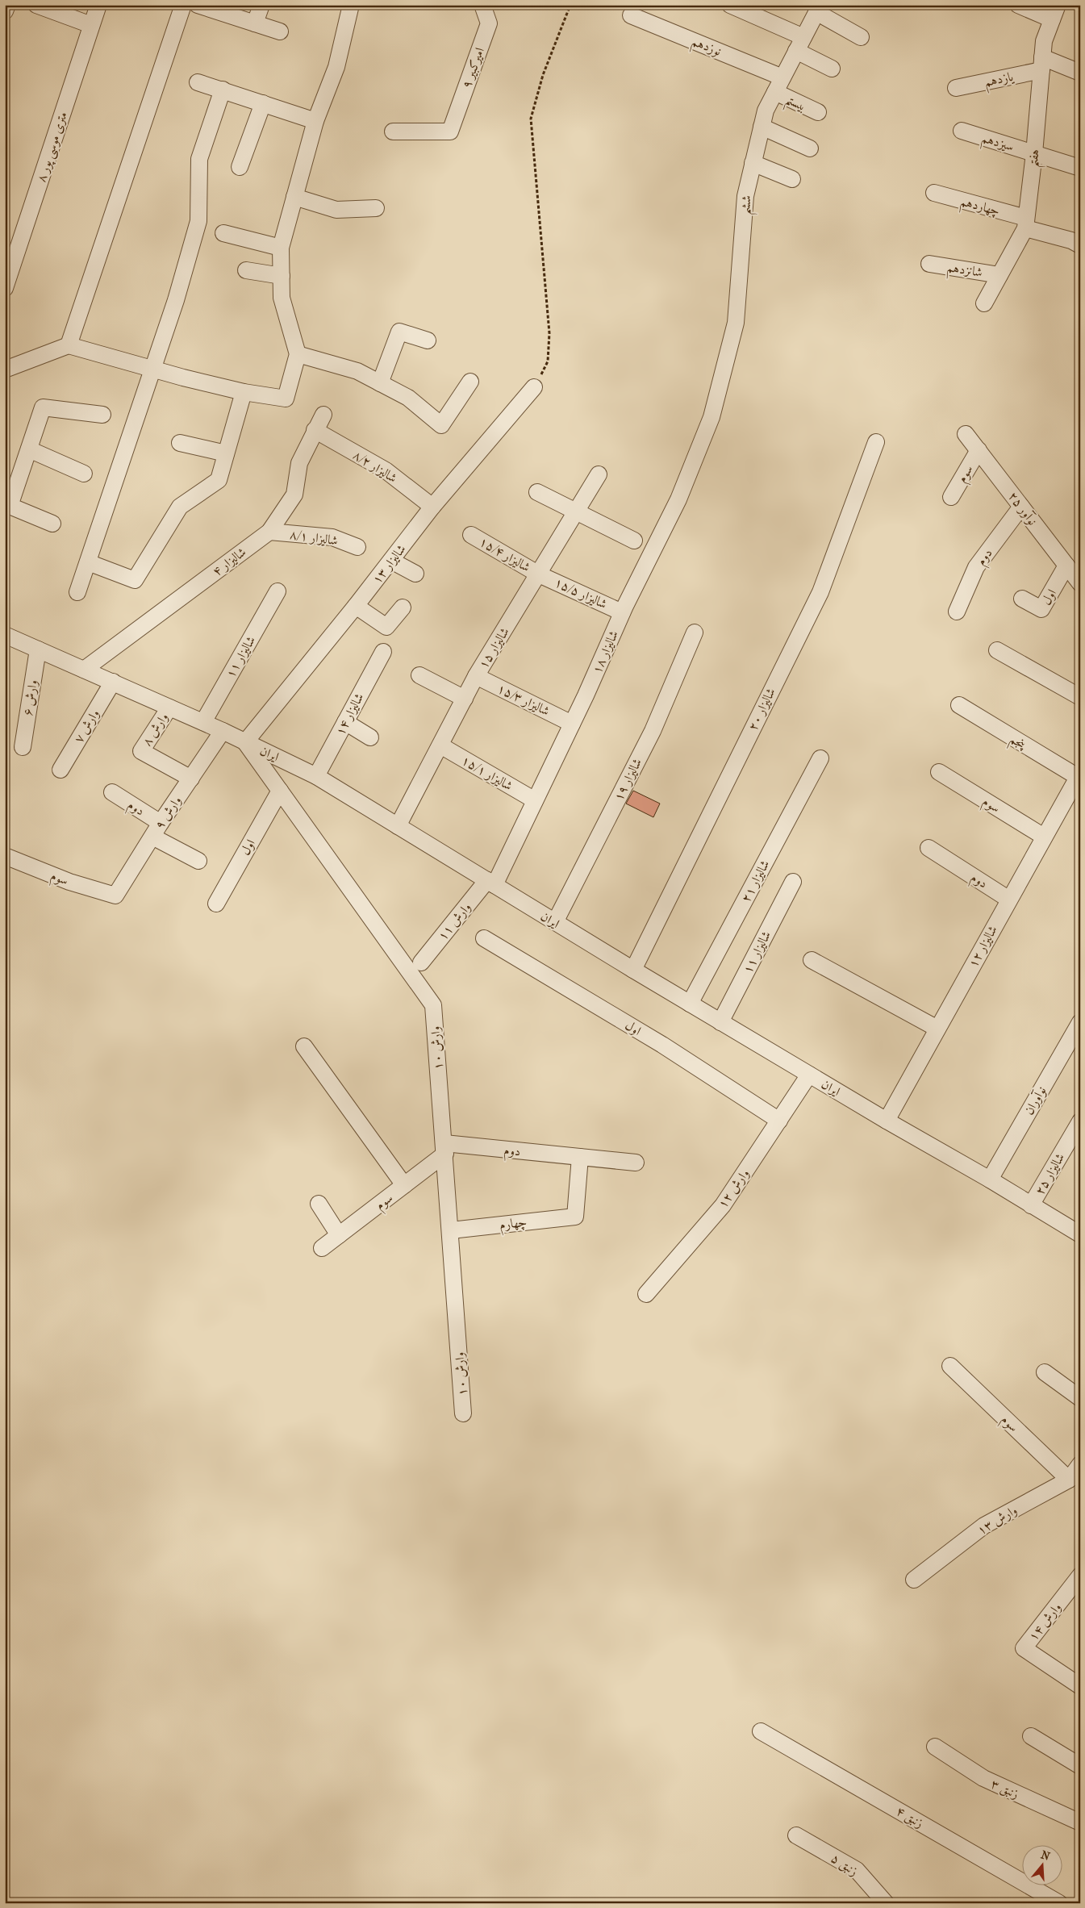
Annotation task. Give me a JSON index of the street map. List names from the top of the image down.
{
  "streets": {
    "street": [
      "نوزدهم",
      "امیرکبیر ۹",
      "یازدهم",
      "بیستم",
      "سیزدهم",
      "۸ متری موسی پور",
      "هفتم",
      "ششم",
      "چهاردهم",
      "شانزدهم",
      "شالیزار ۸/۲",
      "سوم",
      "نوآور ۲۵",
      "شالیزار ۸/۱",
      "شالیزار ۱۵/۴",
      "دوم",
      "شالیزار ۴",
      "شالیزار ۱۳",
      "شالیزار ۱۵/۵",
      "اول",
      "شالیزار ۱۵",
      "شالیزار ۱۸",
      "شالیزار ۱۱",
      "وارش ۶",
      "شالیزار ۱۵/۳",
      "شالیزار ۲۰",
      "شالیزار ۱۴",
      "وارش ۷",
      "وارش ۸",
      "پنجم",
      "ایران",
      "شالیزار ۱۵/۱",
      "شالیزار ۱۹",
      "وارش ۹",
      "شالیزار ۲۱",
      "وارش ۱۱",
      "شالیزار ۱۲",
      "وارش ۱۰",
      "نوآوران",
      "شالیزار ۲۵",
      "وارش ۱۲",
      "چهارم",
      "وارش ۱۳",
      "وارش ۱۴",
      "زنبق ۳",
      "زنبق ۴",
      "زنبق ۵"
    ]
  },
  "crossings": [
    ["نوزدهم", "ششم"],
    ["یازدهم", "هفتم"],
    ["بیستم", "ششم"],
    ["سیزدهم", "هفتم"],
    ["هفتم", "چهاردهم"],
    ["هفتم", "شانزدهم"],
    ["ششم", "شالیزار ۱۸"],
    ["شالیزار ۸/۲", "شالیزار ۴"],
    ["شالیزار ۸/۲", "شالیزار ۱۳"],
    ["سوم", "نوآور ۲۵"],
    ["سوم", "دوم"],
    ["سوم", "وارش ۹"],
    ["سوم", "شالیزار ۱۲"],
    ["سوم", "وارش ۱۰"],
    ["سوم", "وارش ۱۳"],
    ["نوآور ۲۵", "دوم"],
    ["نوآور ۲۵", "اول"],
    ["شالیزار ۸/۱", "شالیزار ۴"],
    ["شالیزار ۱۵/۴", "شالیزار ۱۵/۵"],
    ["شالیزار ۱۵/۴", "شالیزار ۱۵"],
    ["دوم", "وارش ۹"],
    ["دوم", "شالیزار ۱۲"],
    ["دوم", "وارش ۱۰"],
    ["دوم", "چهارم"],
    ["شالیزار ۴", "ایران"],
    ["شالیزار ۱۳", "ایران"],
    ["شالیزار ۱۳", "وارش ۱۰"],
    ["شالیزار ۱۵/۵", "شالیزار ۱۵"],
    ["شالیزار ۱۵/۵", "شالیزار ۱۸"],
    ["اول", "وارش ۱۰"],
    ["اول", "وارش ۱۲"],
    ["شالیزار ۱۵", "شالیزار ۱۵/۳"],
    ["شالیزار ۱۵", "ایران"],
    ["شالیزار ۱۵", "شالیزار ۱۵/۱"],
    ["شالیزار ۱۸", "شالیزار ۱۵/۳"],
    ["شالیزار ۱۸", "ایران"],
    ["شالیزار ۱۸", "شالیزار ۱۵/۱"],
    ["شالیزار ۱۸", "وارش ۱۱"],
    ["شالیزار ۱۱", "ایران"],
    ["وارش ۶", "ایران"],
    ["شالیزار ۲۰", "ایران"],
    ["شالیزار ۱۴", "ایران"],
    ["وارش ۷", "ایران"],
    ["وارش ۸", "ایران"],
    ["وارش ۸", "وارش ۹"],
    ["پنجم", "شالیزار ۱۲"],
    ["ایران", "شالیزار ۱۹"],
    ["ایران", "وارش ۹"],
    ["ایران", "شالیزار ۲۱"],
    ["ایران", "وارش ۱۱"],
    ["ایران", "شالیزار ۱۲"],
    ["ایران", "وارش ۱۰"],
    ["ایران", "نوآوران"],
    ["ایران", "شالیزار ۲۵"],
    ["ایران", "وارش ۱۲"],
    ["وارش ۱۰", "چهارم"]
  ],
  "north": "top"
}
